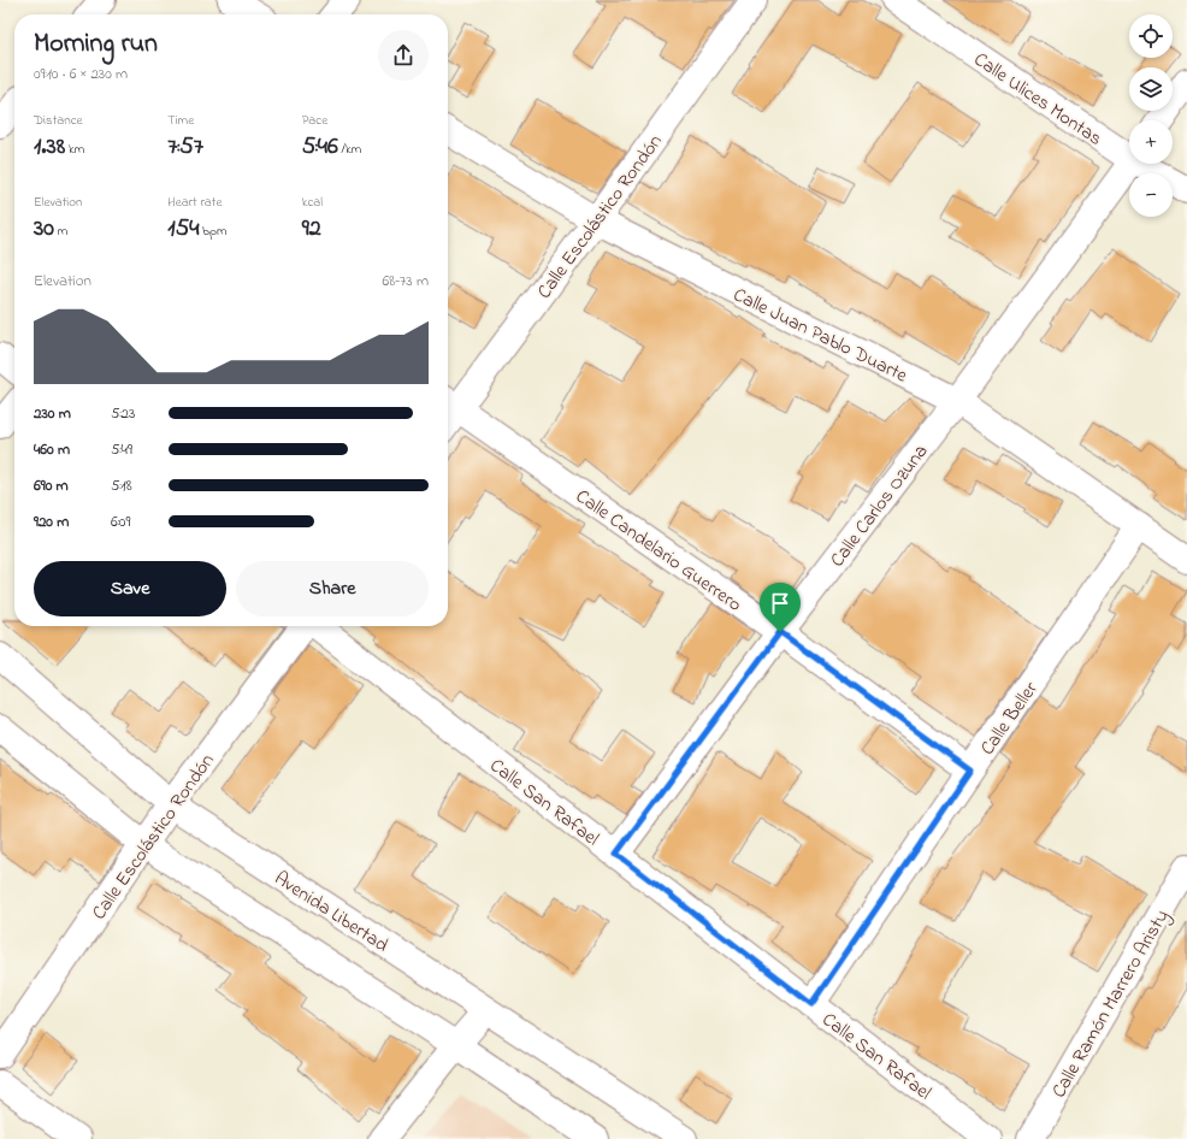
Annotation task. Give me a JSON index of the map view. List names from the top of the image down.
{
  "streets": {
    "street": [
      "Calle Ulices Montas",
      "Calle Escolástico Rondón",
      "Calle Juan Pablo Duarte",
      "Calle Carlos Ozuna",
      "Calle Candelario Guerrero",
      "Calle Beller",
      "Calle San Rafael",
      "Avenida Libertad",
      "Calle Ramón Marrero Aristy"
    ]
  },
  "crossings": [
    ["Calle Escolástico Rondón", "Calle Juan Pablo Duarte"],
    ["Calle Escolástico Rondón", "Calle Candelario Guerrero"],
    ["Calle Escolástico Rondón", "Avenida Libertad"],
    ["Calle Juan Pablo Duarte", "Calle Carlos Ozuna"],
    ["Calle Juan Pablo Duarte", "Calle Beller"],
    ["Calle Carlos Ozuna", "Calle Candelario Guerrero"],
    ["Calle Carlos Ozuna", "Calle San Rafael"],
    ["Calle Candelario Guerrero", "Calle Beller"],
    ["Calle Beller", "Calle San Rafael"]
  ],
  "page": {
    "map_buttons": ["+", "−"],
    "heading": ["Morning run", "09:10 · 6 × 230 m"],
    "stats": [
      ["Distance", "1.38 km"],
      ["Time", "7:57"],
      ["Pace", "5:46 /km"],
      ["Elevation", "30 m"],
      ["Heart rate", "154 bpm"],
      ["kcal", "92"]
    ],
    "chart": ["Elevation", "68–73 m"],
    "list": [
      {
        "name": "230 m",
        "note": "5:23"
      },
      {
        "name": "460 m",
        "note": "5:49"
      },
      {
        "name": "690 m",
        "note": "5:18"
      },
      {
        "name": "920 m",
        "note": "6:09"
      }
    ],
    "buttons": ["Save", "Share"]
  }
}
